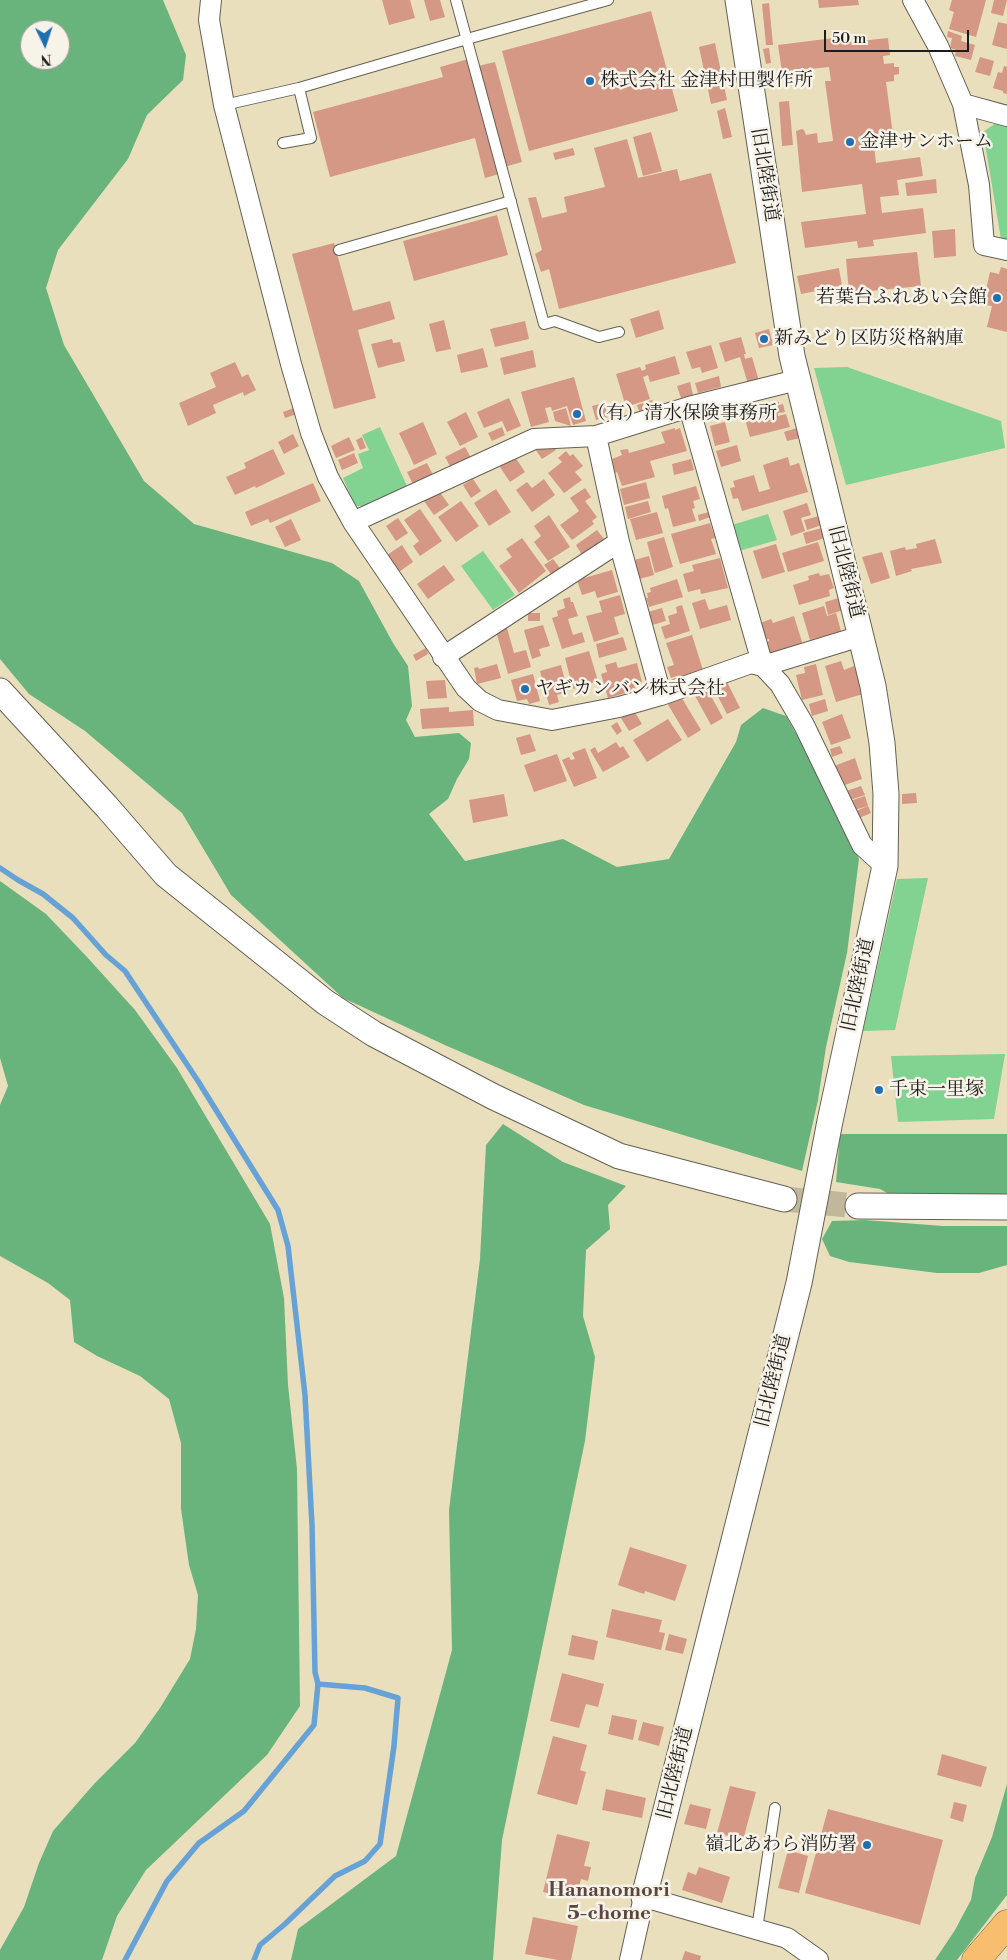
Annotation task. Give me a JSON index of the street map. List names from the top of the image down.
{
  "streets": {
    "street": ["旧北陸街道"]
  },
  "districts": ["Hananomori 5-chome"],
  "places": [
    "株式会社 金津村田製作所",
    "金津サンホーム",
    "若葉台ふれあい会館",
    "新みどり区防災格納庫",
    "（有）清水保険事務所",
    "ヤギカンバン株式会社",
    "千束一里塚",
    "嶺北あわら消防署"
  ],
  "scale_bar": "50 m",
  "north": "bottom"
}
